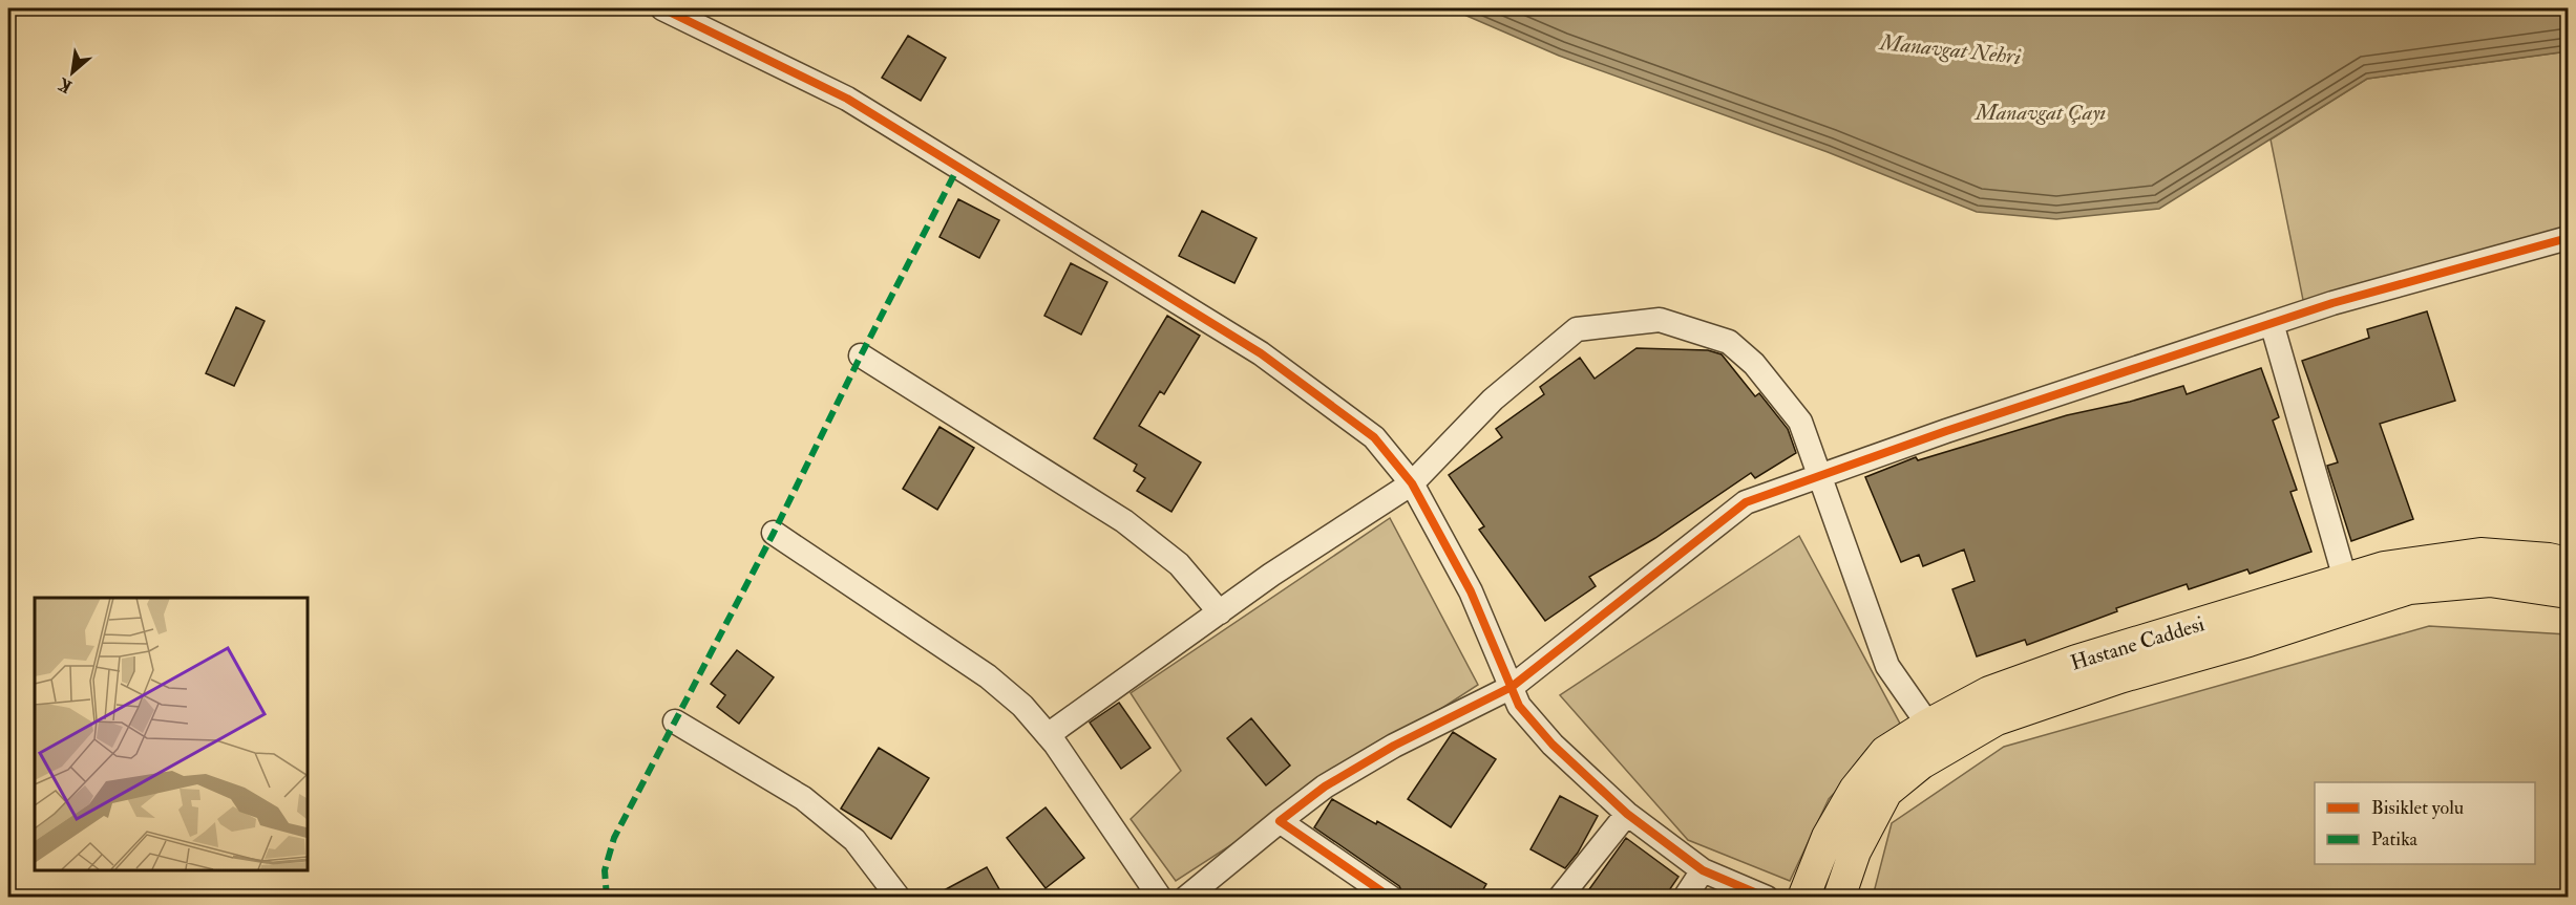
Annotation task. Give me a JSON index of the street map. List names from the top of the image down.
{
  "streets": {
    "main road": ["Hastane Caddesi"]
  },
  "water": ["Manavgat Nehri", "Manavgat Çayı"],
  "legend": ["Bisiklet yolu", "Patika"],
  "north": "bottom left"
}
